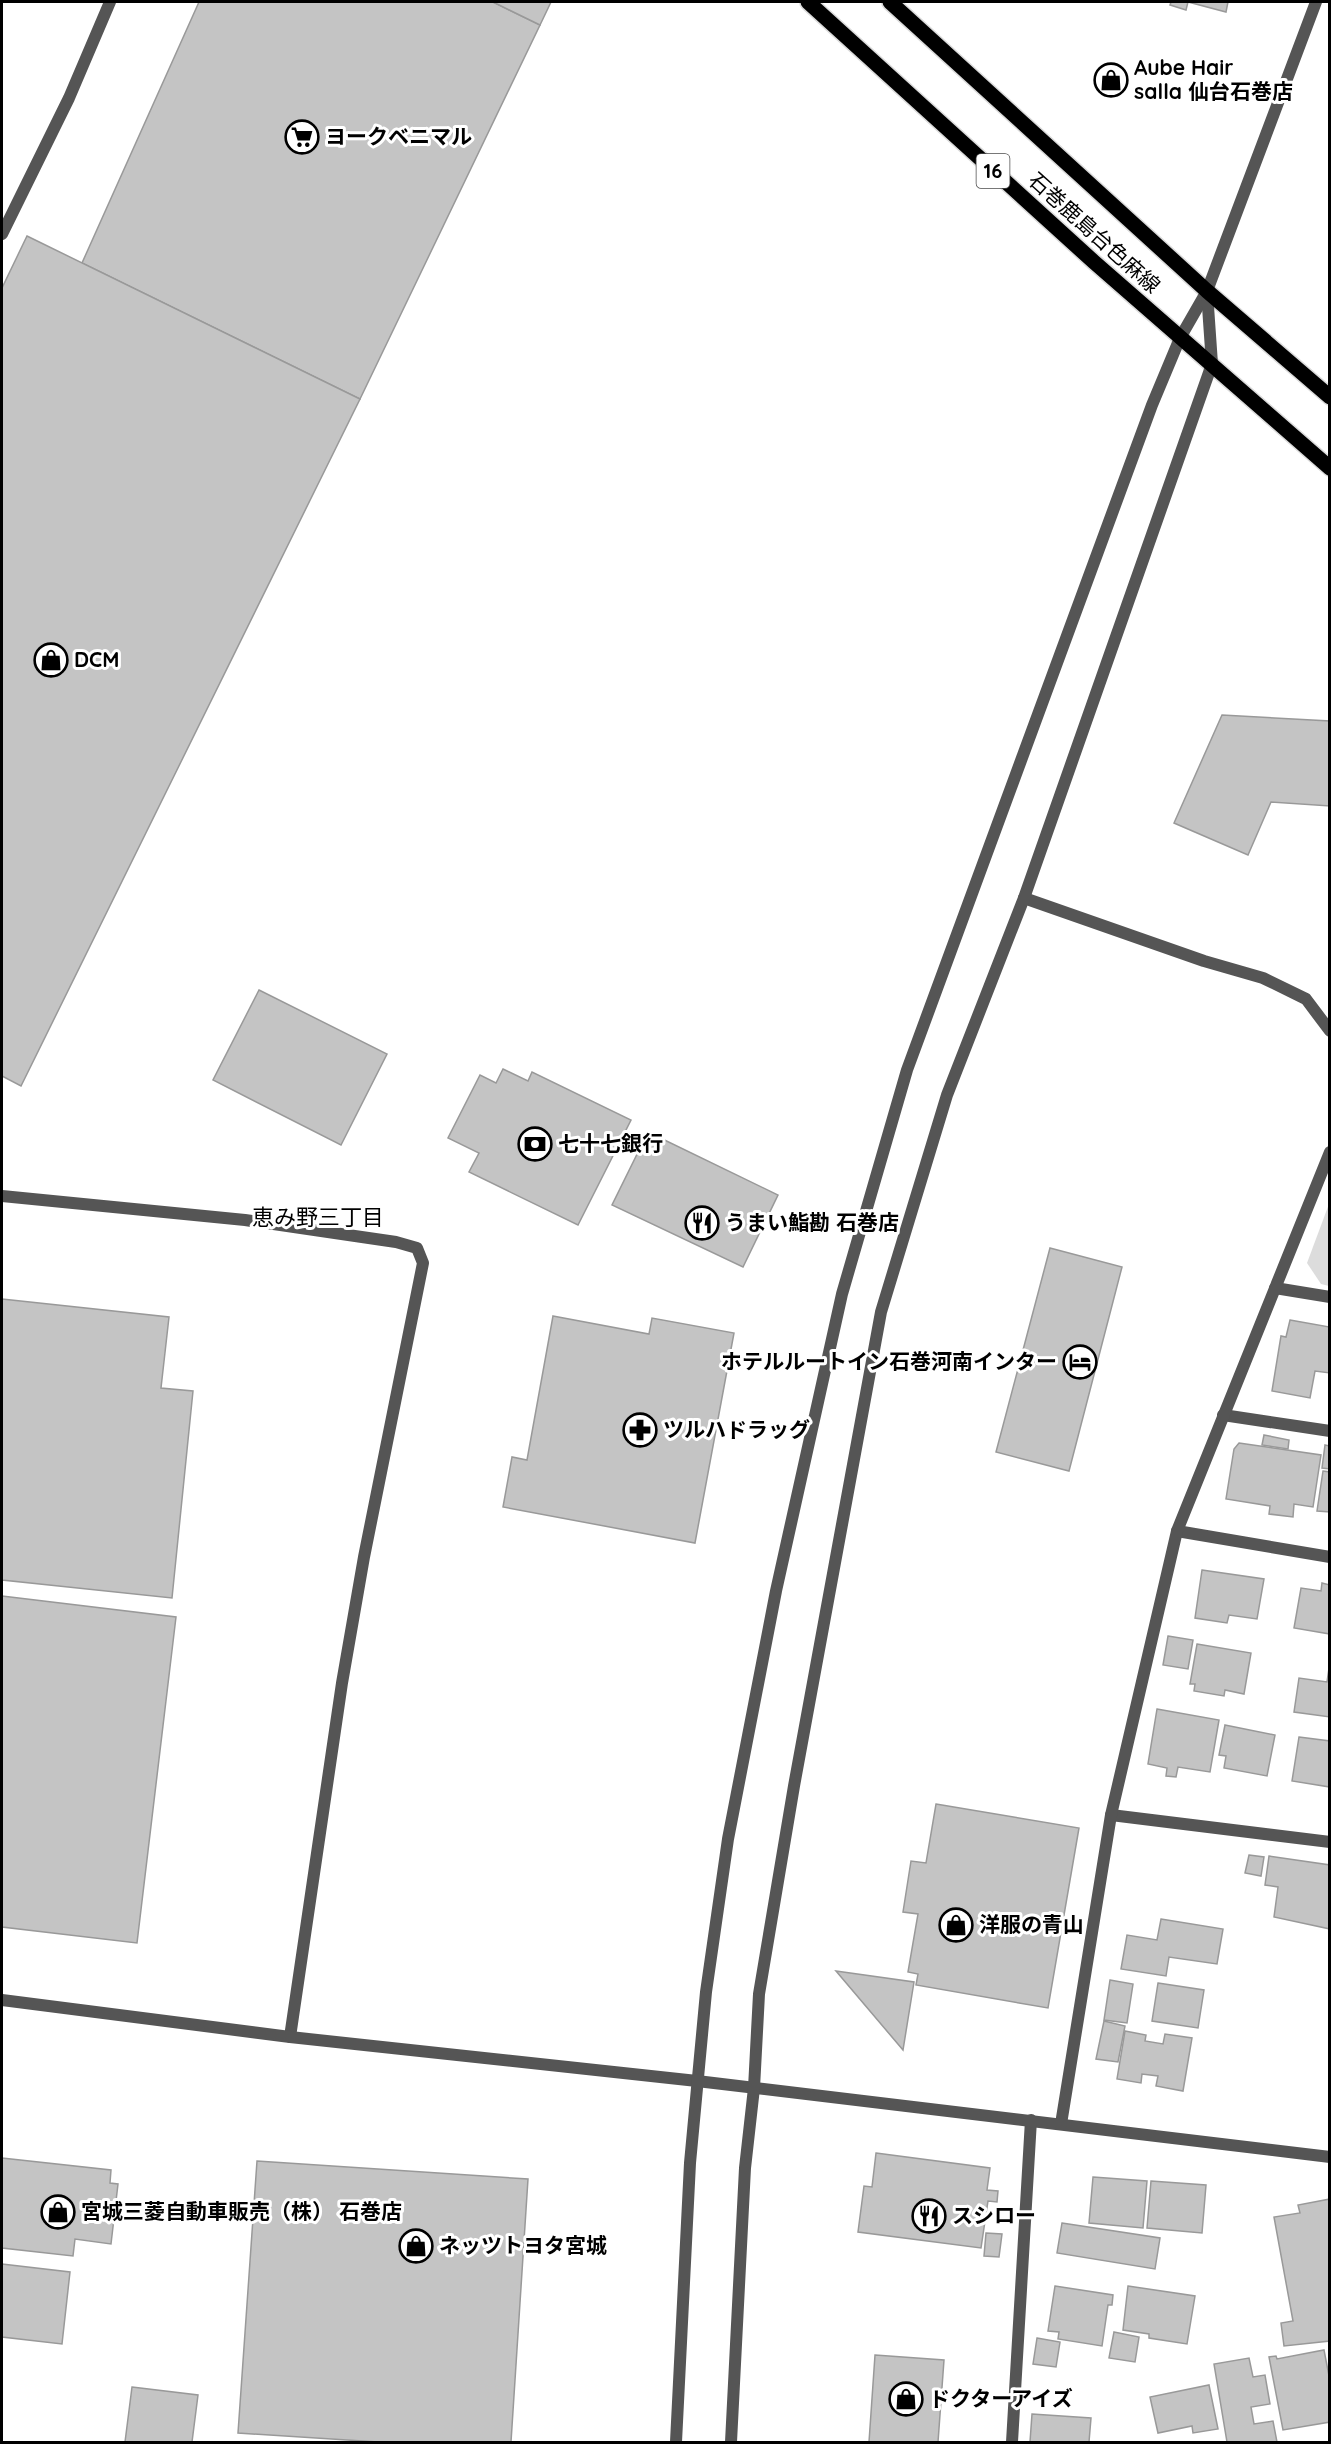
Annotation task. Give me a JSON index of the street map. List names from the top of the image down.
{
  "streets": {
    "main road": ["16", "石巻鹿島台色麻線"]
  },
  "districts": ["恵み野三丁目"],
  "places": {
    "shop": [
      "Aube Hair salla 仙台石巻店",
      "DCM",
      "洋服の青山",
      "宮城三菱自動車販売（株） 石巻店",
      "ネッツトヨタ宮城",
      "ドクターアイズ"
    ],
    "supermarket": ["ヨークベニマル"],
    "bank": ["七十七銀行"],
    "restaurant": ["うまい鮨勘 石巻店", "スシロー"],
    "hotel": ["ホテルルートイン石巻河南インター"],
    "pharmacy": ["ツルハドラッグ"]
  }
}
